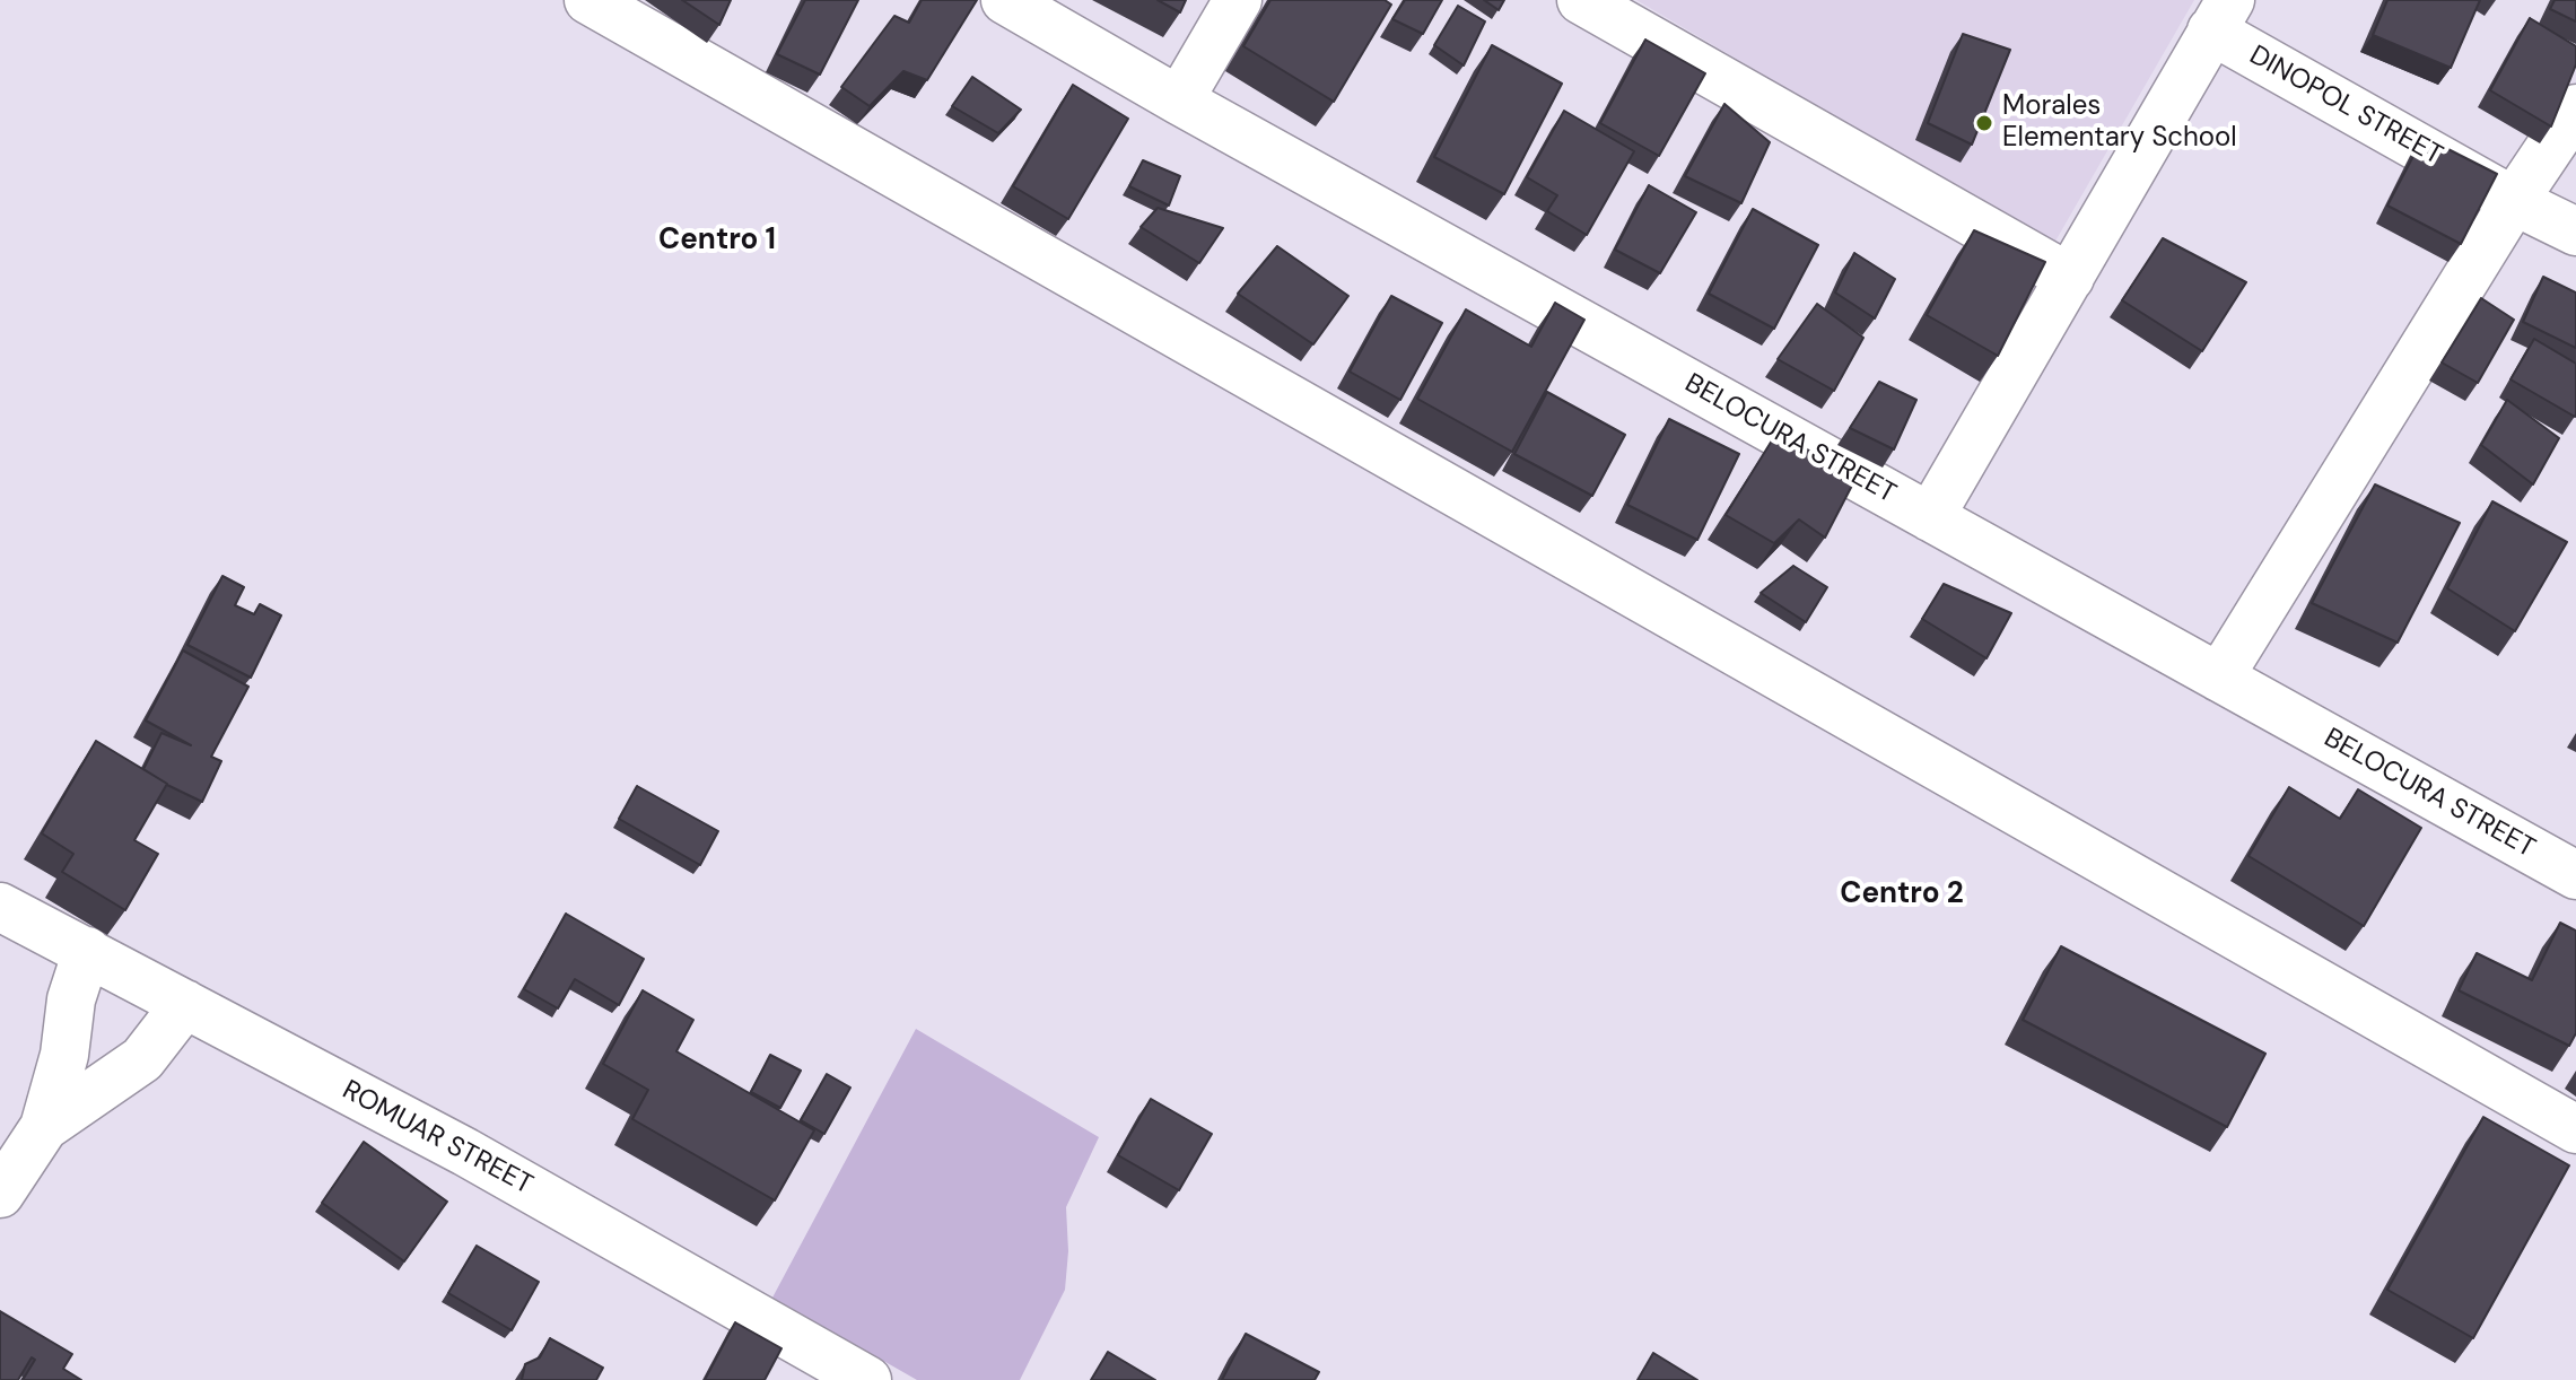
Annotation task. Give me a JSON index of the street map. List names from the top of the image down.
{
  "streets": {
    "street": ["DINOPOL STREET", "BELOCURA STREET", "ROMUAR STREET"]
  },
  "districts": ["Centro 1", "Centro 2"],
  "places": ["Morales Elementary School"]
}
